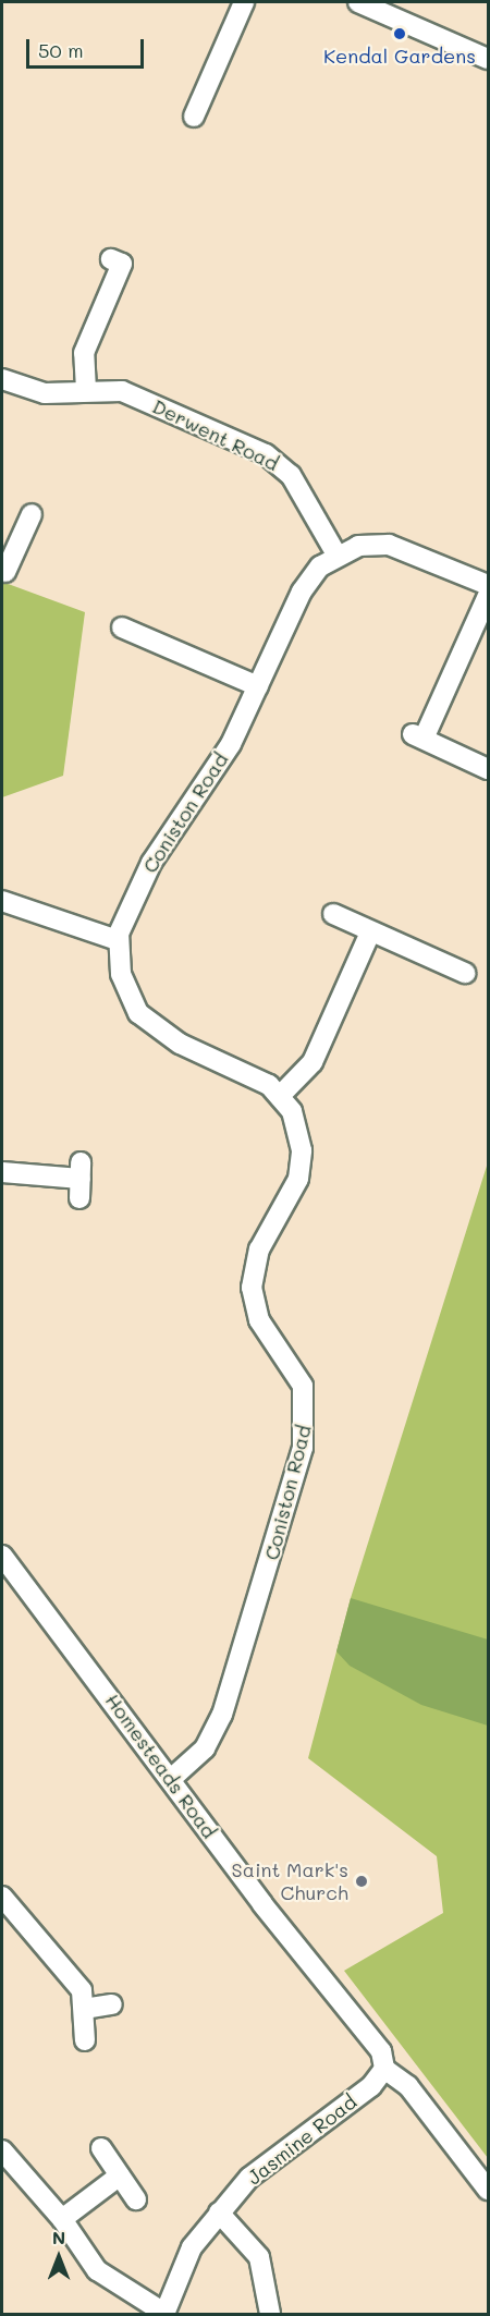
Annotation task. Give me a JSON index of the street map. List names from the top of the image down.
{
  "streets": {
    "street": [
      "Derwent Road",
      "Coniston Road",
      "Homesteads Road",
      "Jasmine Road"
    ]
  },
  "crossings": [
    ["Derwent Road", "Coniston Road"],
    ["Coniston Road", "Homesteads Road"],
    ["Homesteads Road", "Jasmine Road"]
  ],
  "places": ["Kendal Gardens", "Saint Mark's Church"],
  "scale_bar": "50 m",
  "north": "top"
}
